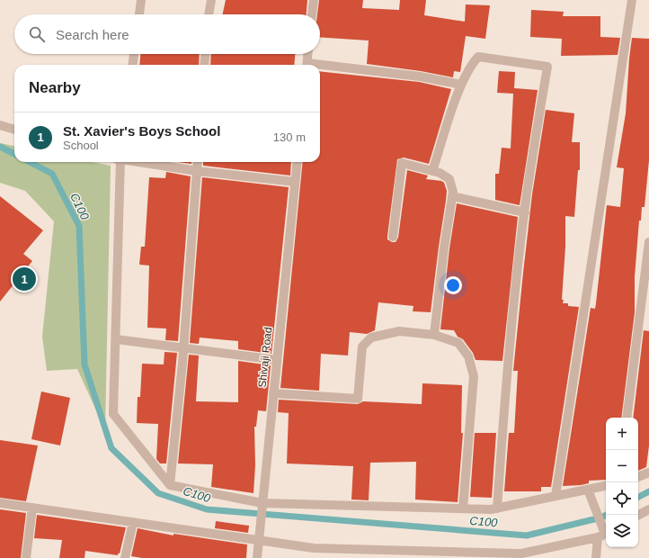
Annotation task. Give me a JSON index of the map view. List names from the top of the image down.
{
  "streets": {
    "street": ["Shivaji Road"]
  },
  "water": ["C100"],
  "page": {
    "search": "Search here",
    "heading": "Nearby",
    "list": [
      {
        "mark": "1",
        "name": "St. Xavier's Boys School",
        "note": "School",
        "value": "130 m"
      }
    ],
    "pins": "1",
    "map_buttons": ["+", "−"]
  }
}
